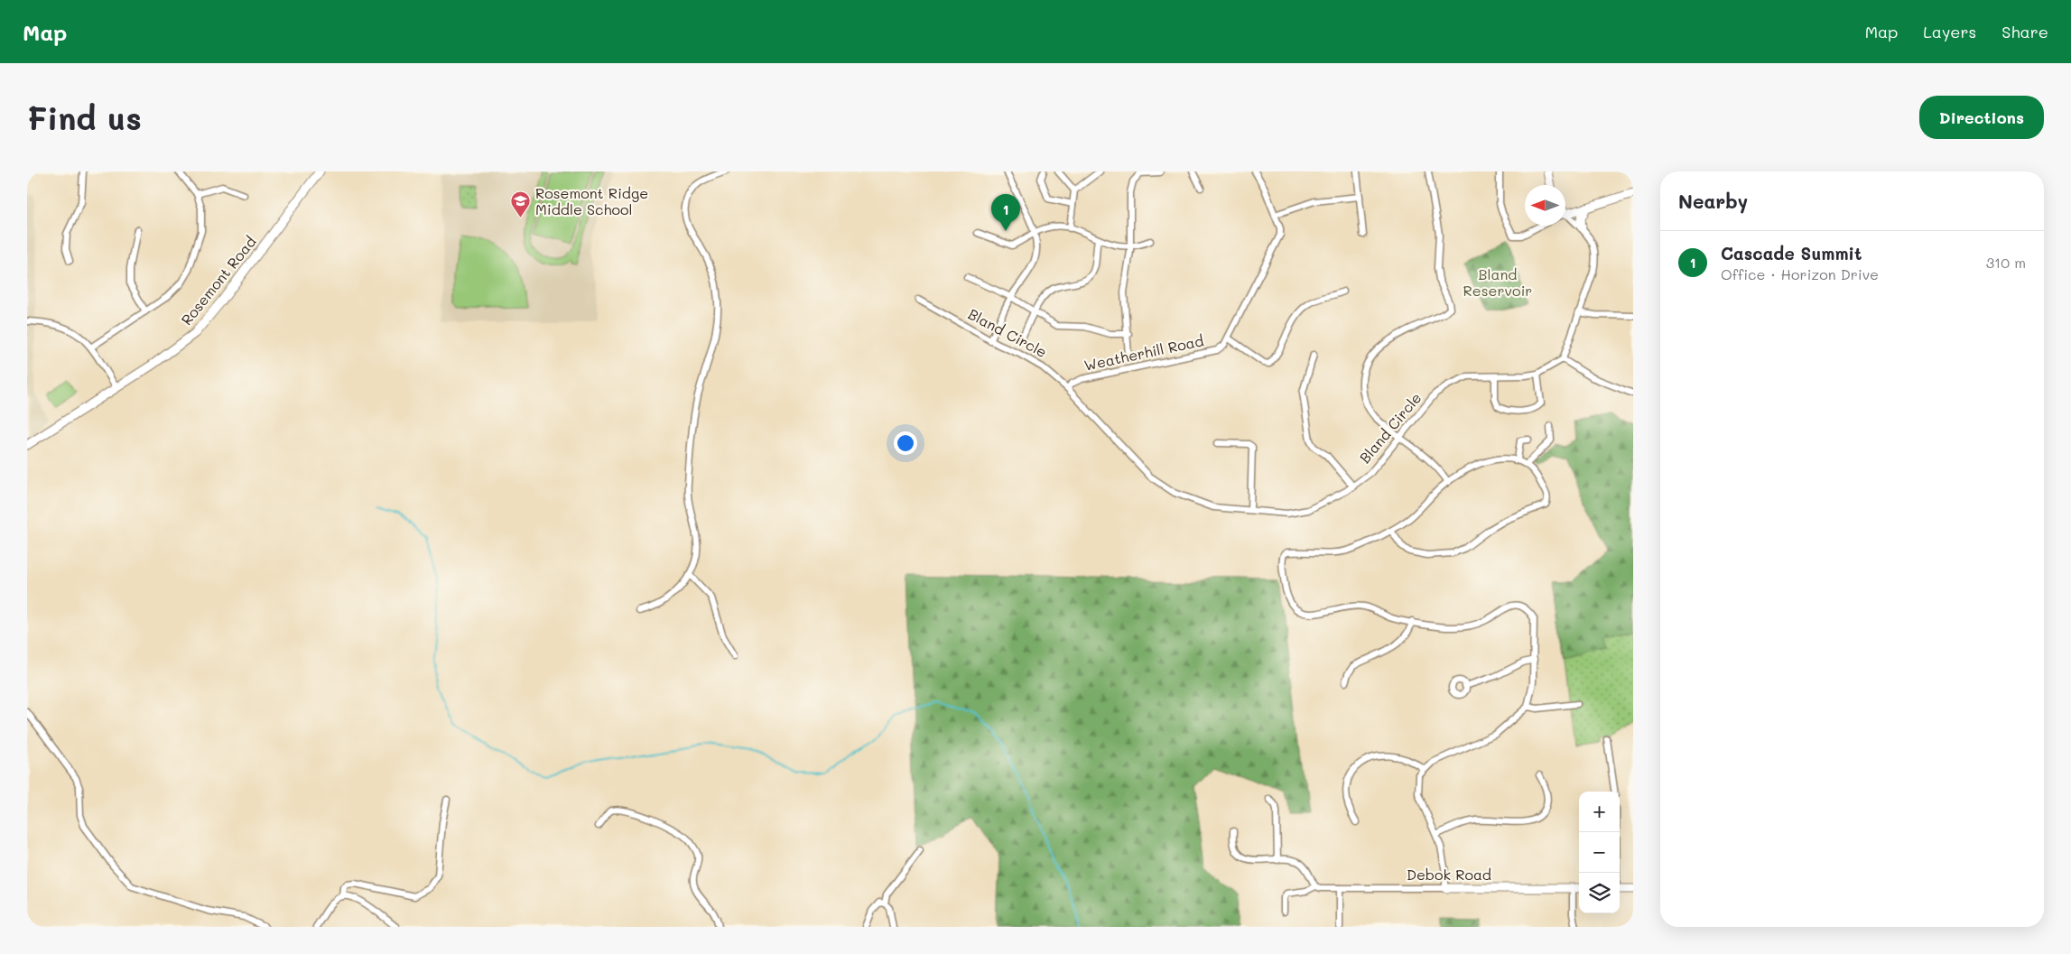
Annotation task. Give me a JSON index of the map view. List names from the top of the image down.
{
  "streets": {
    "main road": ["Rosemont Road", "Debok Road"],
    "street": ["Bland Circle", "Weatherhill Road"]
  },
  "crossings": [
    ["Bland Circle", "Weatherhill Road"]
  ],
  "parks": ["Bland Reservoir"],
  "places": {
    "school or university": ["Rosemont Ridge Middle School"]
  },
  "north": "left",
  "page": {
    "header": "Map",
    "nav": ["Map", "Layers", "Share"],
    "buttons": "Directions",
    "title": "Find us",
    "heading": "Nearby",
    "pins": "1",
    "list": [
      {
        "mark": "1",
        "name": "Cascade Summit",
        "note": "Office · Horizon Drive",
        "value": "310 m"
      }
    ],
    "map_buttons": ["+", "−"]
  }
}
